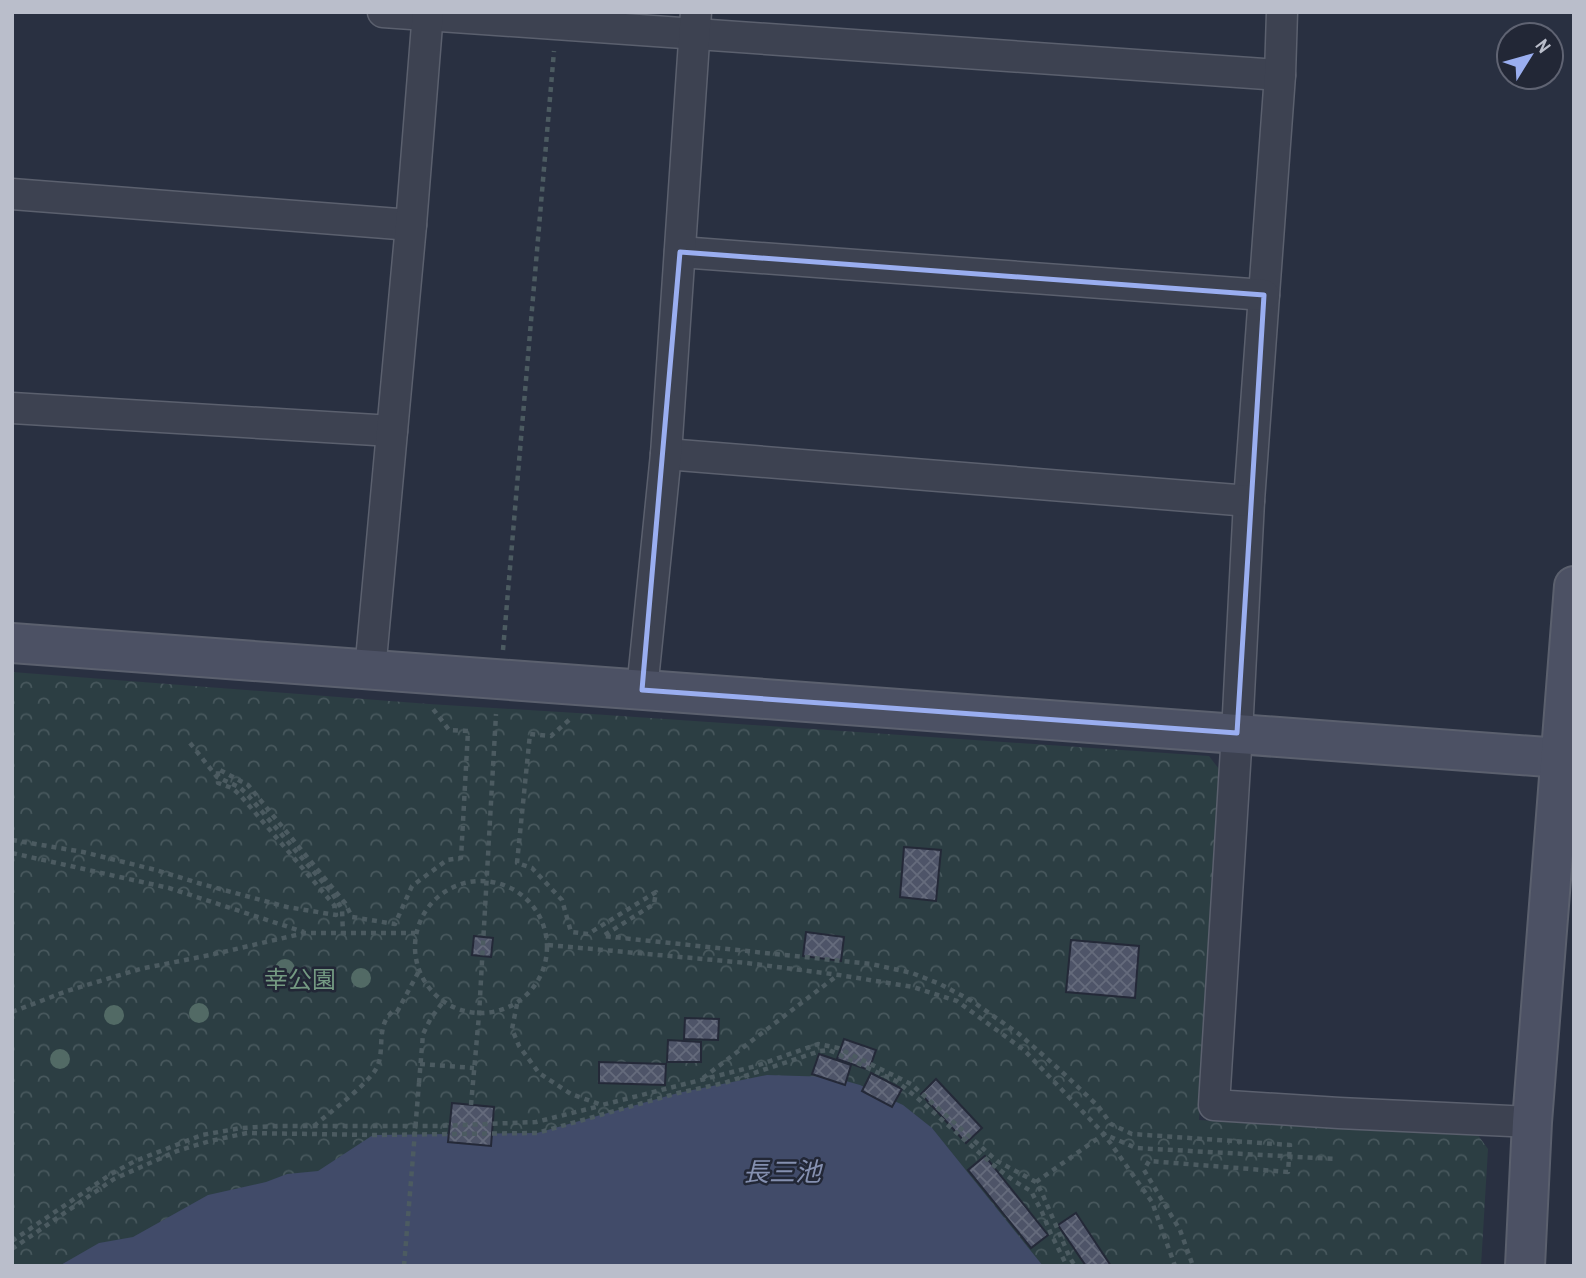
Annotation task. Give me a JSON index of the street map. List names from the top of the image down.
{
  "water": ["長三池"],
  "parks": ["幸公園"],
  "north": "top right"
}
